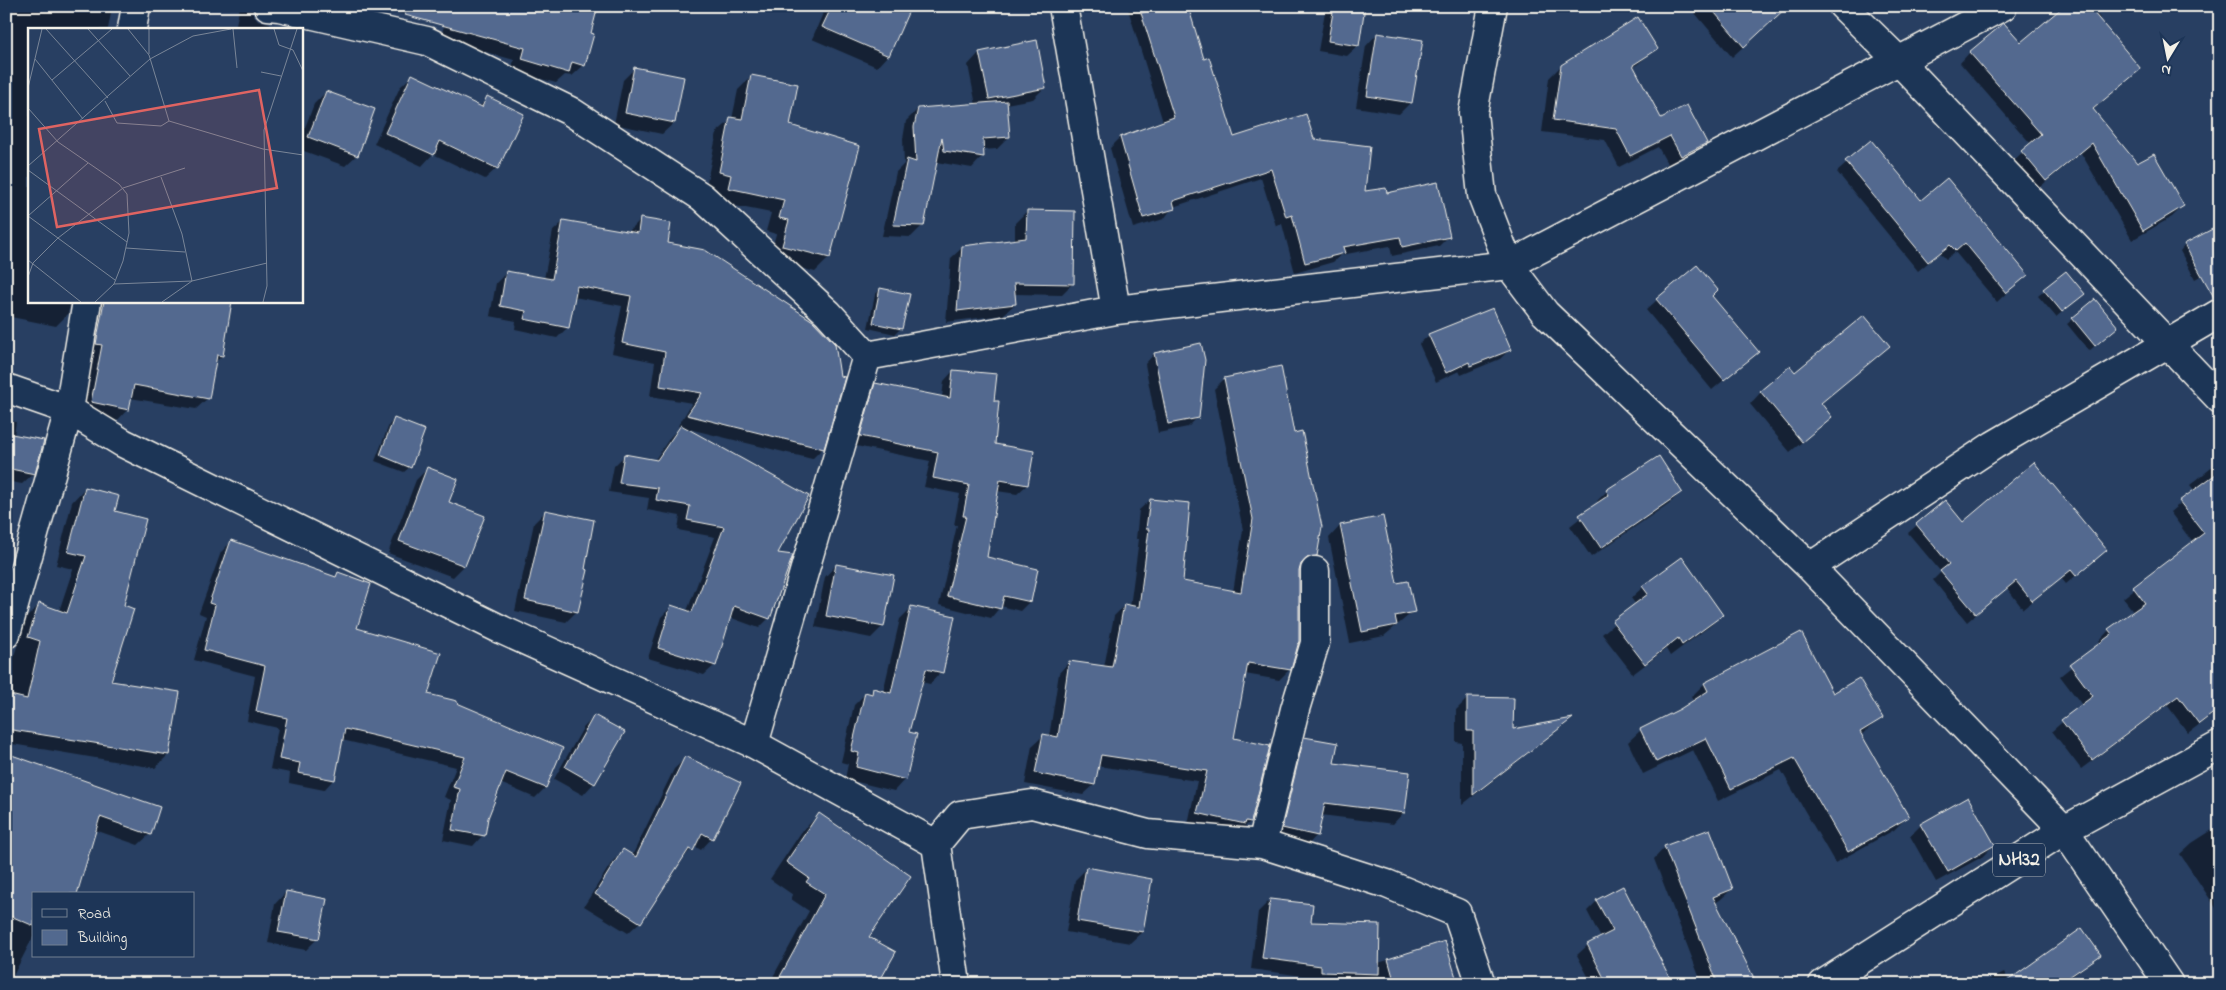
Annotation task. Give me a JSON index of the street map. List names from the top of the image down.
{
  "streets": {
    "main road": ["NH32"]
  },
  "legend": ["Road", "Building"],
  "north": "bottom"
}
